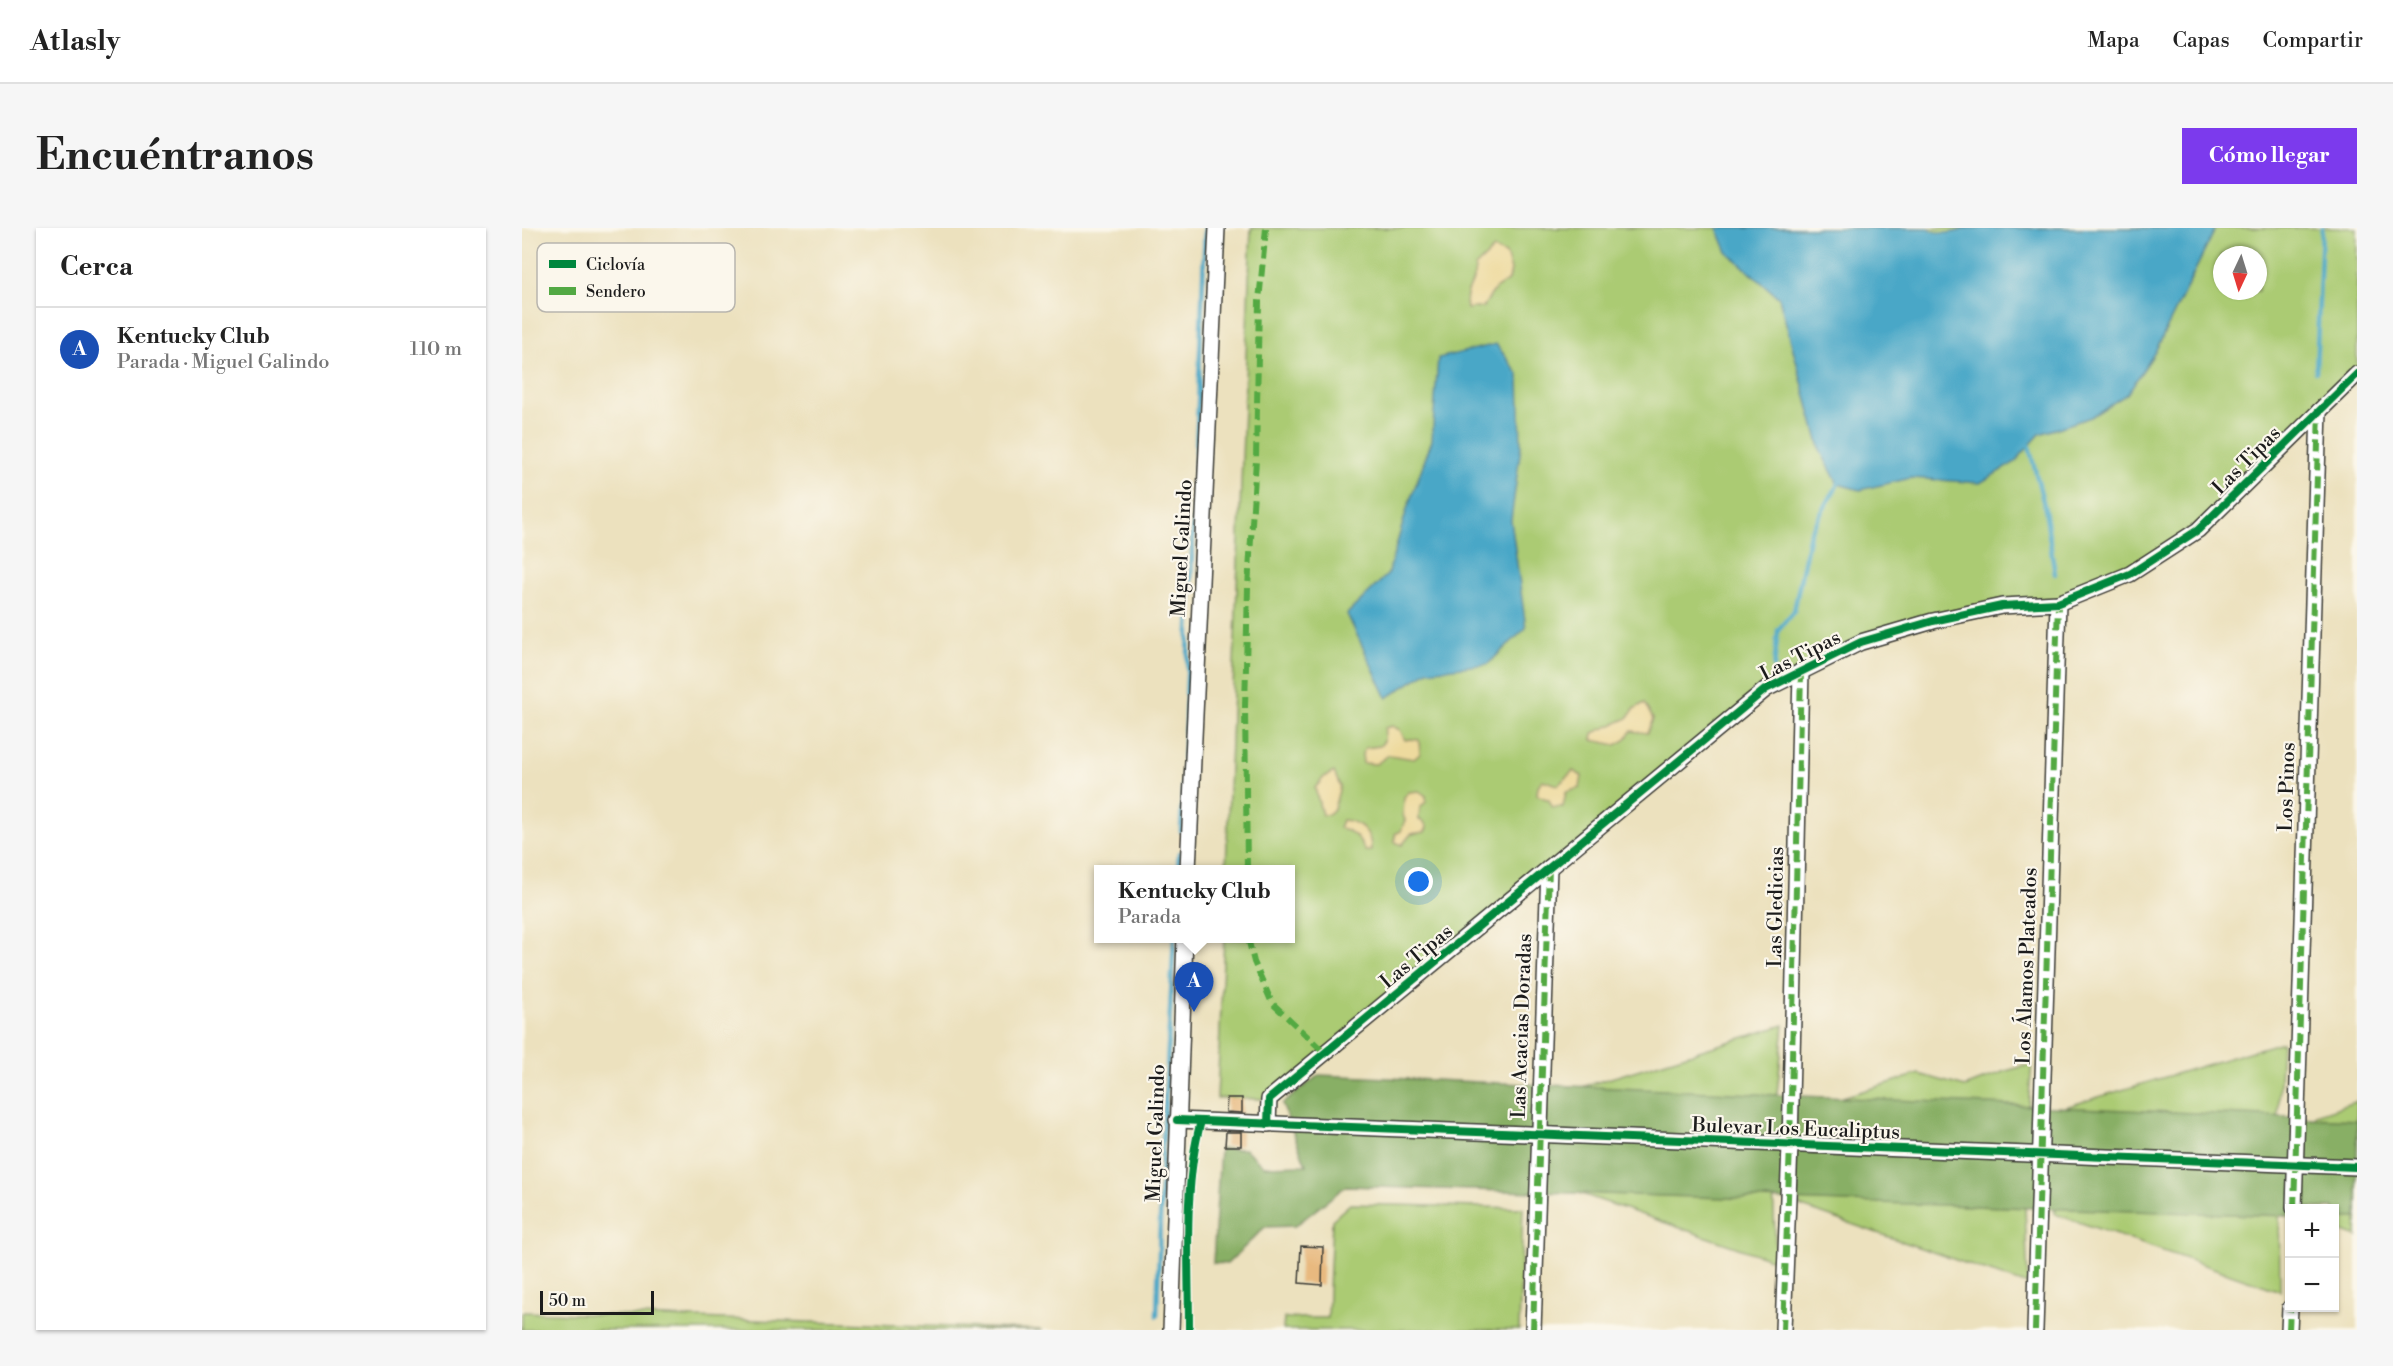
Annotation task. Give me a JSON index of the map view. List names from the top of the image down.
{
  "streets": {
    "street": [
      "Las Tipas",
      "Miguel Galindo",
      "Los Pinos",
      "Las Gledicias",
      "Los Álamos Plateados",
      "Las Acacias Doradas",
      "Bulevar Los Eucaliptus"
    ]
  },
  "crossings": [
    ["Las Tipas", "Los Pinos"],
    ["Las Tipas", "Las Gledicias"],
    ["Las Tipas", "Los Álamos Plateados"],
    ["Las Tipas", "Las Acacias Doradas"],
    ["Las Tipas", "Bulevar Los Eucaliptus"],
    ["Miguel Galindo", "Bulevar Los Eucaliptus"],
    ["Los Pinos", "Bulevar Los Eucaliptus"],
    ["Las Gledicias", "Bulevar Los Eucaliptus"],
    ["Los Álamos Plateados", "Bulevar Los Eucaliptus"],
    ["Las Acacias Doradas", "Bulevar Los Eucaliptus"]
  ],
  "legend": ["Ciclovía", "Sendero"],
  "scale_bar": "50 m",
  "north": "bottom",
  "page": {
    "header": "Atlasly",
    "nav": ["Mapa", "Capas", "Compartir"],
    "buttons": "Cómo llegar",
    "title": "Encuéntranos",
    "heading": "Cerca",
    "list": [
      {
        "mark": "A",
        "name": "Kentucky Club",
        "note": "Parada · Miguel Galindo",
        "value": "110 m"
      }
    ],
    "popup": ["Kentucky Club", "Parada"],
    "pins": "A",
    "map_buttons": ["+", "−"],
    "scale": "50 m"
  }
}
